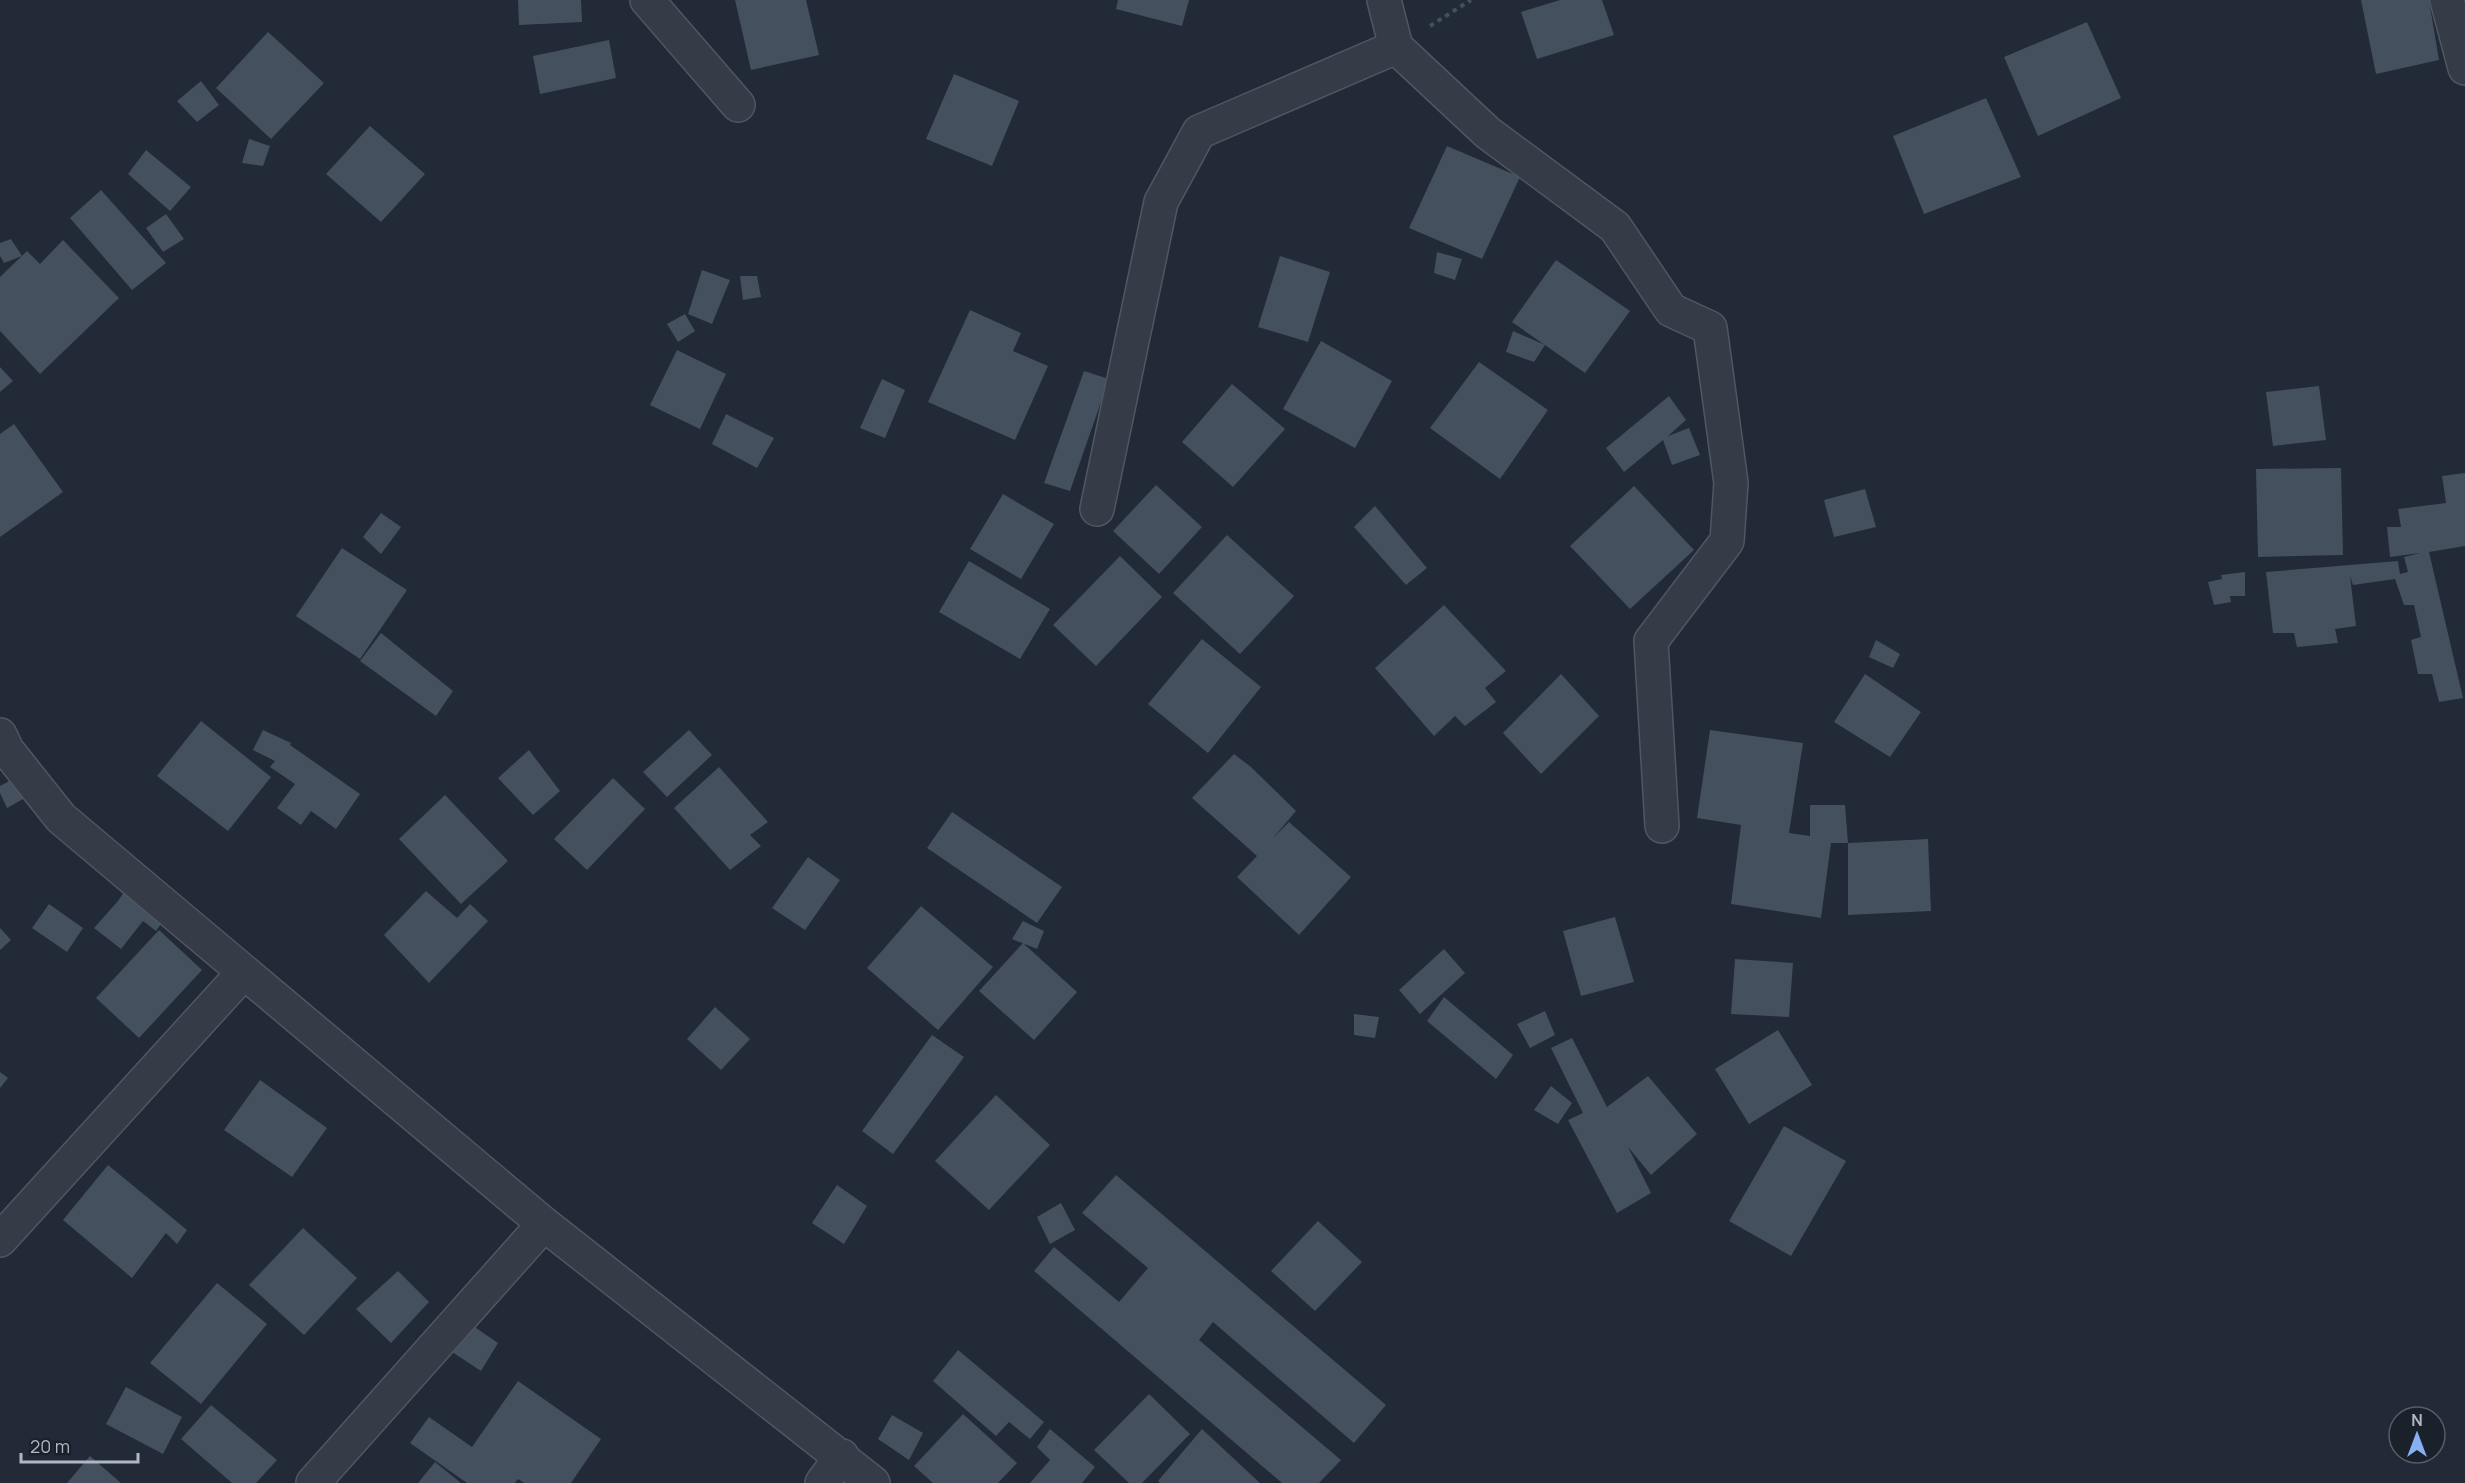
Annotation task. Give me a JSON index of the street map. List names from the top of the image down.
{
  "scale_bar": "20 m",
  "north": "top"
}
